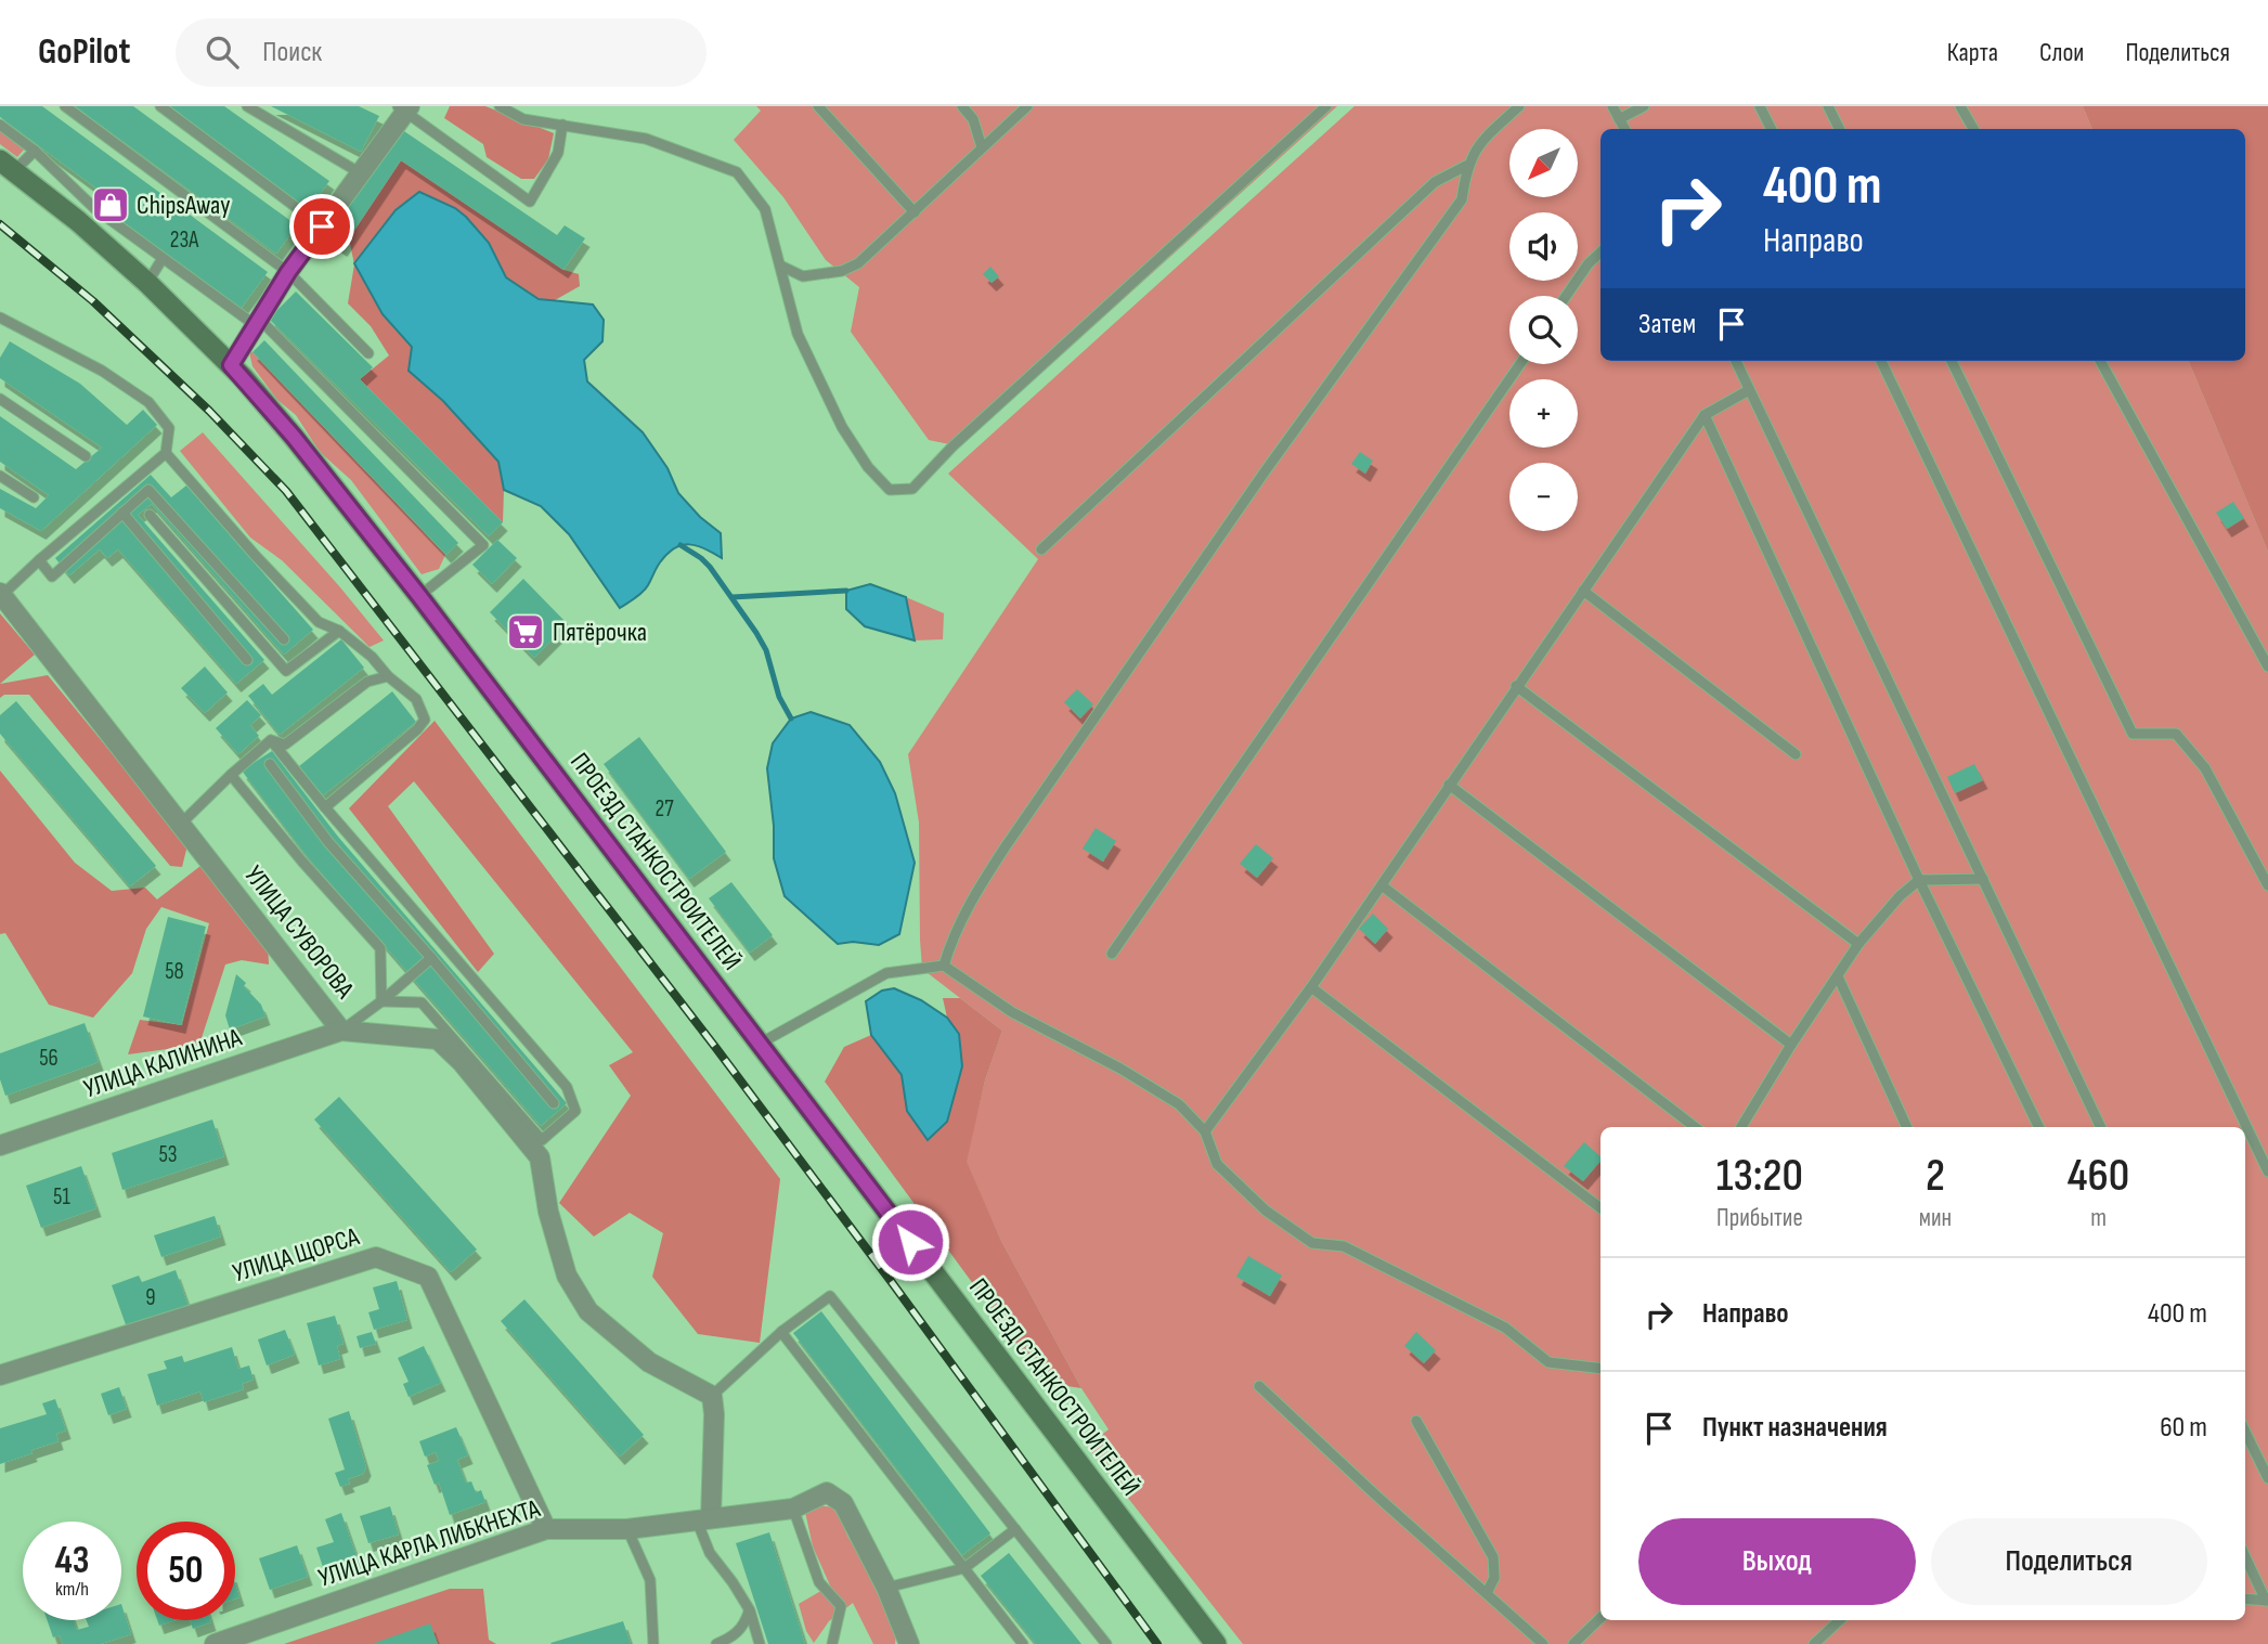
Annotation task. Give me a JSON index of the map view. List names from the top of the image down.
{
  "streets": {
    "main road": ["ПРОЕЗД СТАНКОСТРОИТЕЛЕЙ"],
    "street": [
      "УЛИЦА СУВОРОВА",
      "УЛИЦА КАЛИНИНА",
      "УЛИЦА ЩОРСА",
      "УЛИЦА КАРЛА ЛИБКНЕХТА"
    ]
  },
  "crossings": [
    ["УЛИЦА СУВОРОВА", "УЛИЦА КАЛИНИНА"],
    ["УЛИЦА ЩОРСА", "УЛИЦА КАРЛА ЛИБКНЕХТА"]
  ],
  "places": {
    "shop": ["ChipsAway"],
    "supermarket": ["Пятёрочка"]
  },
  "house_numbers": [
    "23А",
    "27",
    "58",
    "56",
    "53",
    "51",
    "9"
  ],
  "north": "bottom left",
  "page": {
    "header": "GoPilot",
    "search": "Поиск",
    "nav": ["Карта", "Слои", "Поделиться"],
    "map_buttons": ["+", "−"],
    "turn": ["400 m", "Направо"],
    "then": "Затем",
    "eta": [
      "13:20",
      "Прибытие",
      "2",
      "мин",
      "460",
      "m"
    ],
    "list": [
      {
        "name": "Направо",
        "value": "400 m"
      },
      {
        "name": "Пункт назначения",
        "value": "60 m"
      }
    ],
    "buttons": ["Выход", "Поделиться"],
    "speed": "43 km/h",
    "limit": "50"
  }
}
